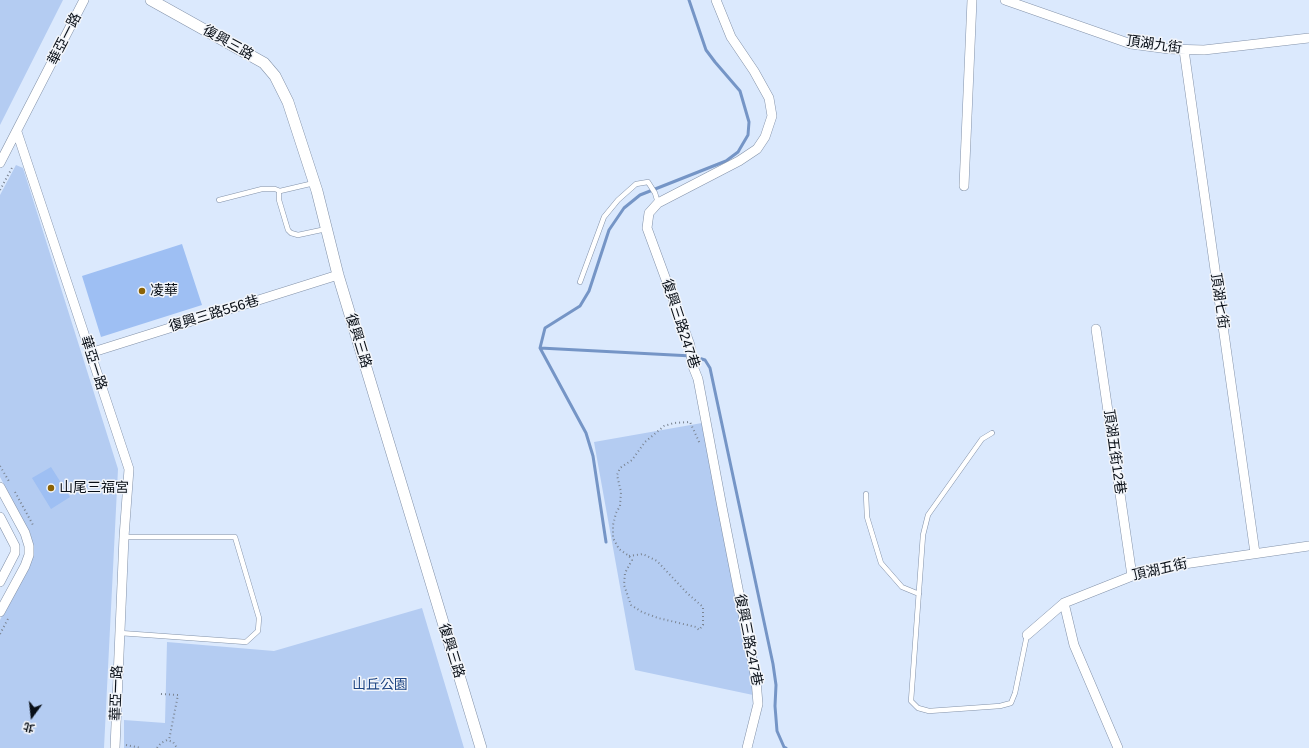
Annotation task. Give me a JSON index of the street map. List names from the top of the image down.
{
  "streets": {
    "street": [
      "華亞一路",
      "復興三路",
      "頂湖九街",
      "頂湖七街",
      "復興三路556巷",
      "復興三路247巷",
      "頂湖五街12巷",
      "頂湖五街"
    ]
  },
  "crossings": [
    ["華亞一路", "復興三路556巷"],
    ["復興三路", "復興三路556巷"],
    ["頂湖九街", "頂湖七街"],
    ["頂湖七街", "頂湖五街"],
    ["頂湖五街12巷", "頂湖五街"]
  ],
  "parks": ["山丘公園"],
  "places": ["凌華", "山尾三福宮"],
  "north": "bottom"
}
